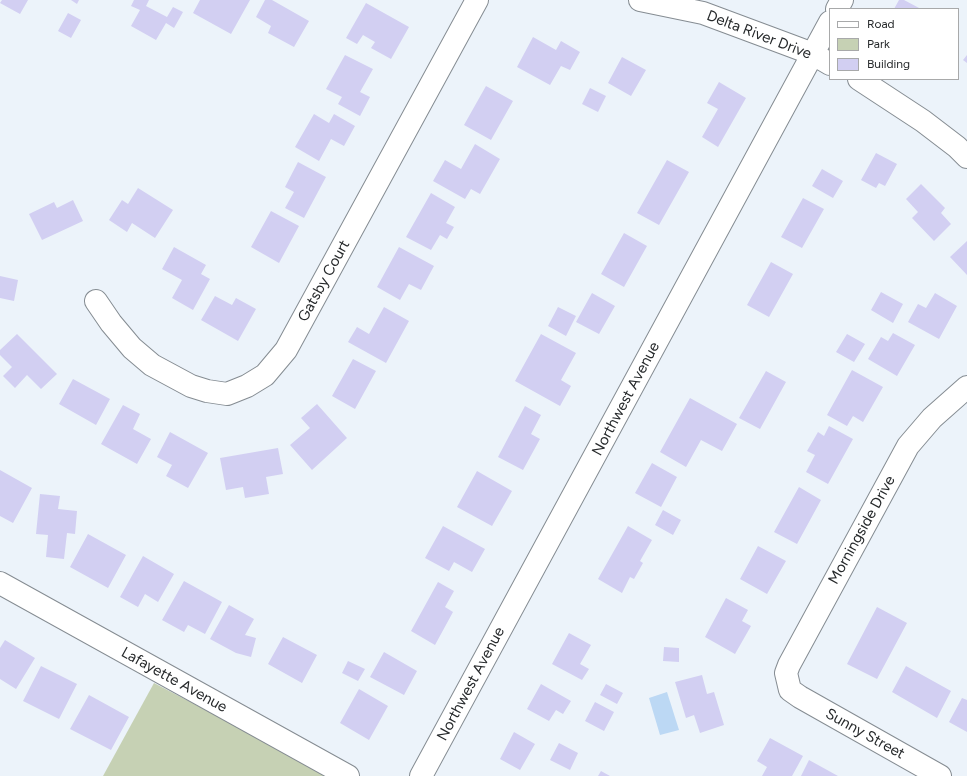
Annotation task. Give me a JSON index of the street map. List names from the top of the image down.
{
  "streets": {
    "street": [
      "Delta River Drive",
      "Gatsby Court",
      "Northwest Avenue",
      "Morningside Drive",
      "Lafayette Avenue",
      "Sunny Street"
    ]
  },
  "crossings": [
    ["Delta River Drive", "Northwest Avenue"],
    ["Morningside Drive", "Sunny Street"]
  ],
  "legend": ["Road", "Park", "Building"]
}
